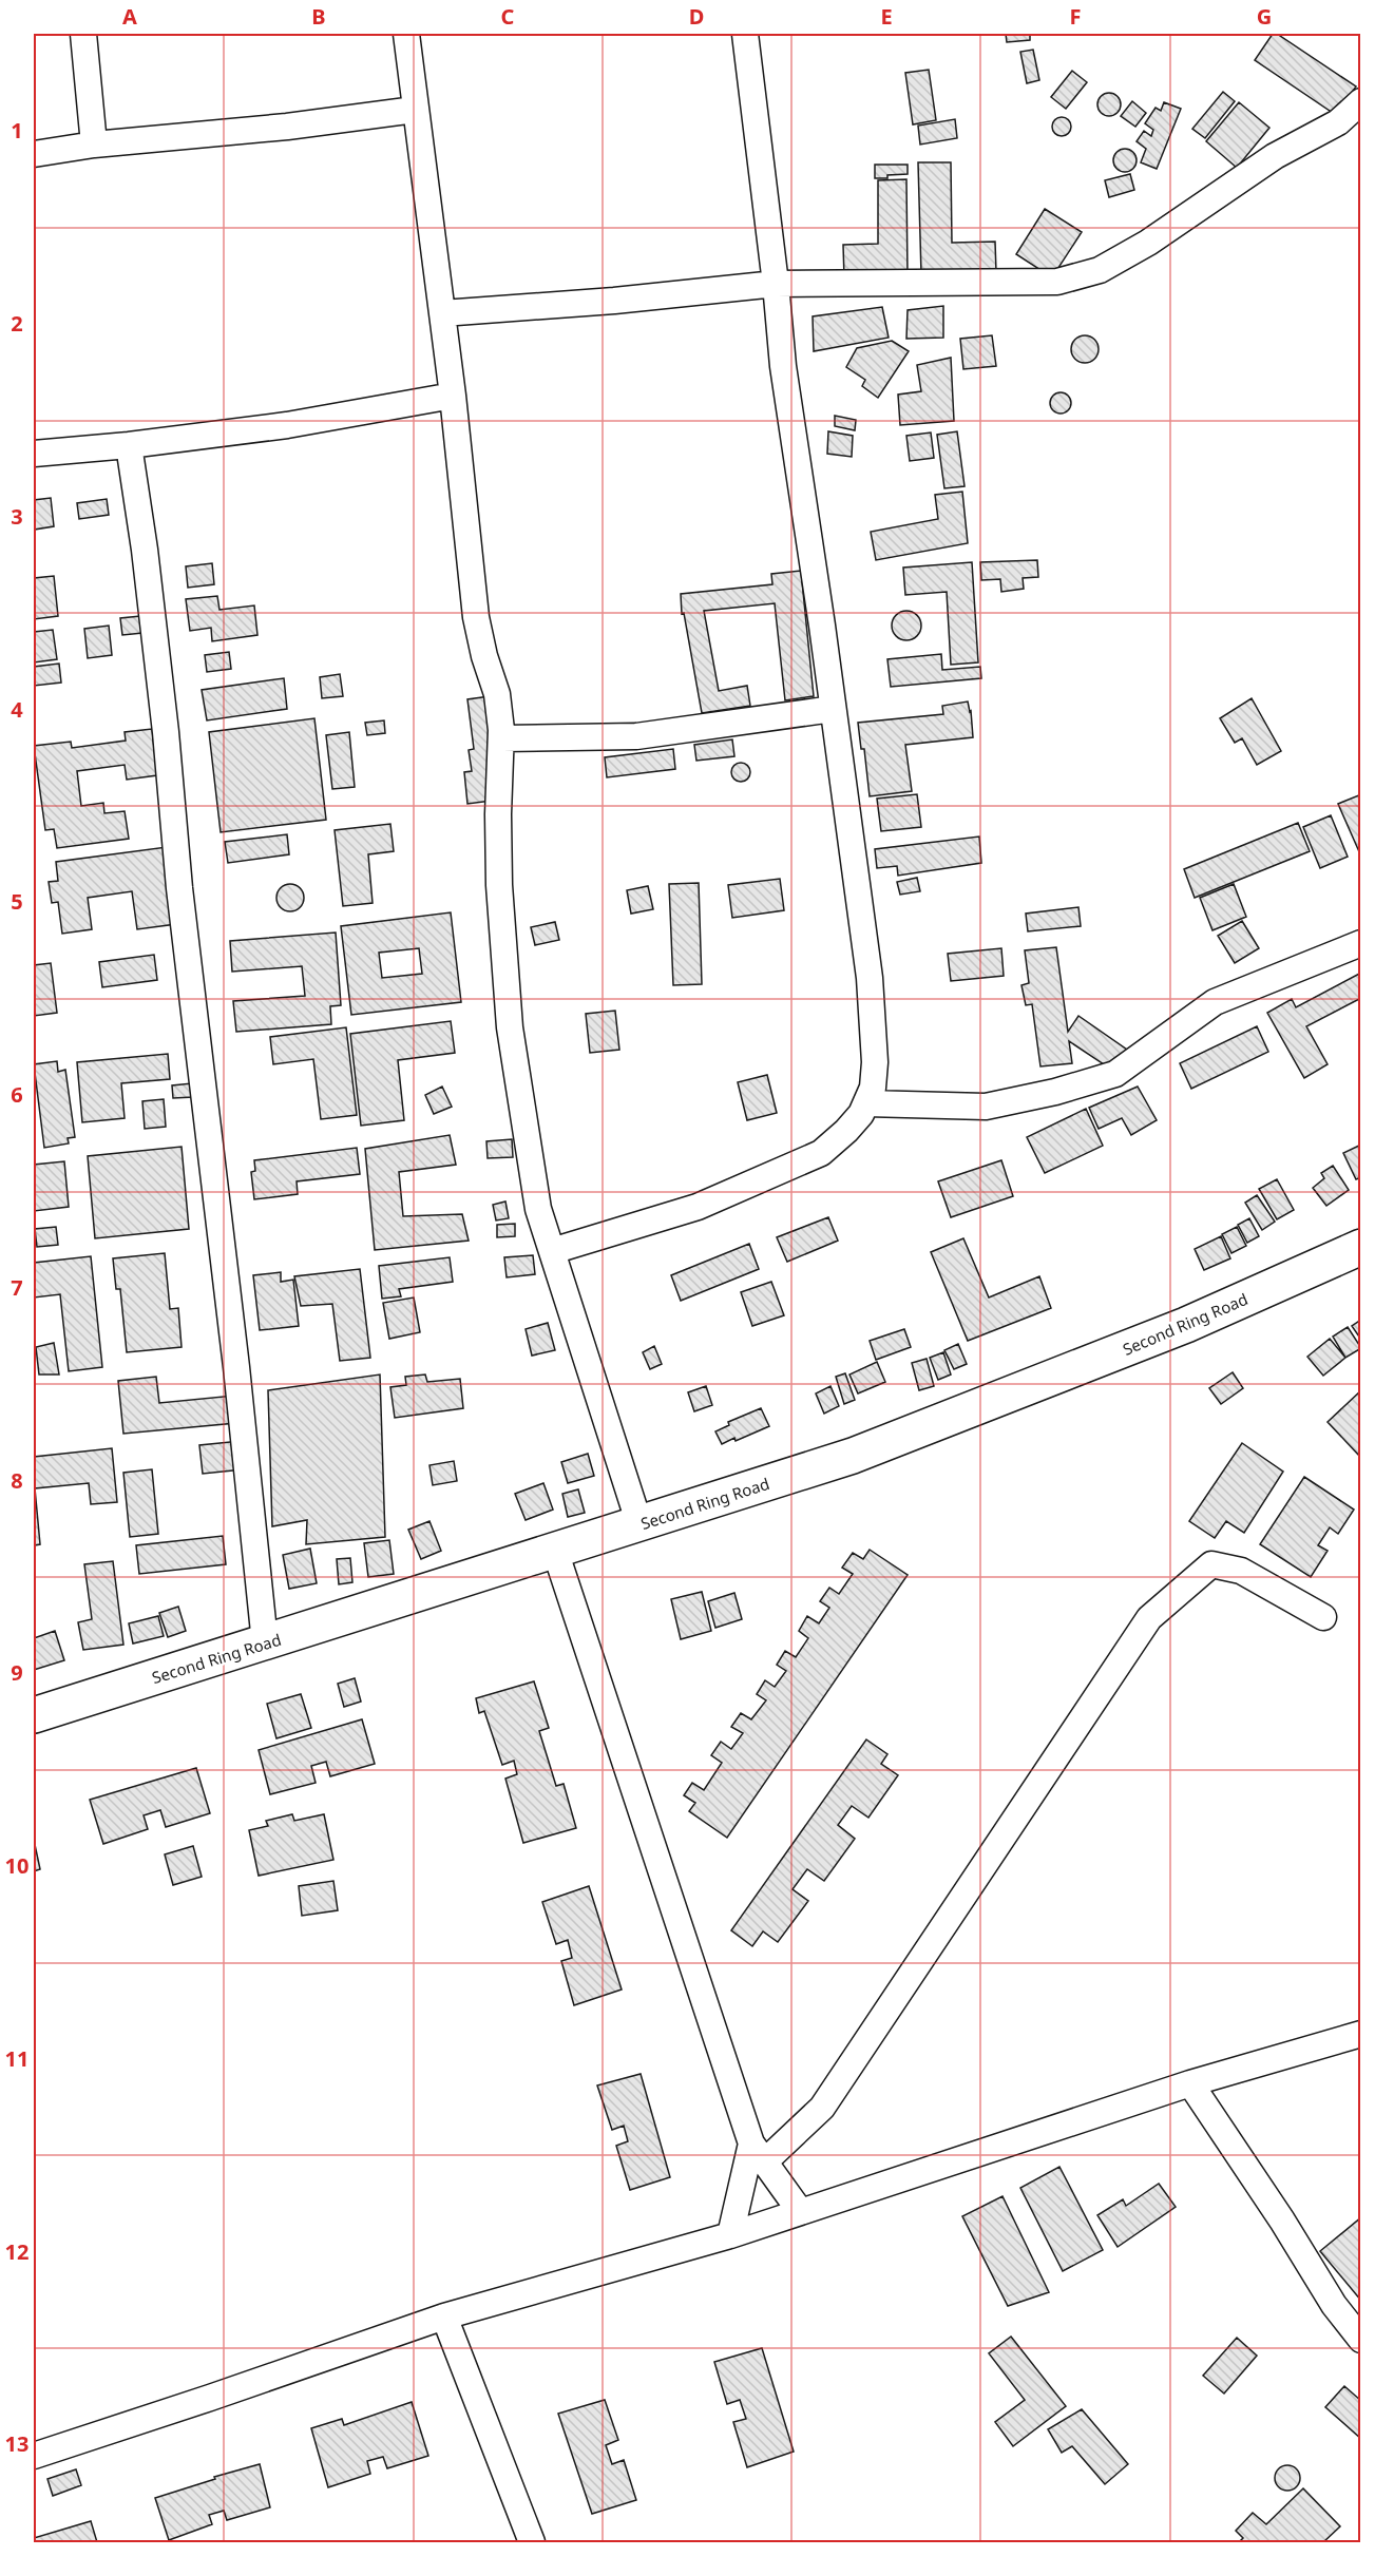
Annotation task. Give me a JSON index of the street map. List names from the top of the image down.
{
  "streets": {
    "main road": ["Second Ring Road"]
  },
  "grid": {
    "columns": [
      "A",
      "B",
      "C",
      "D",
      "E",
      "F",
      "G"
    ],
    "rows": [
      "1",
      "2",
      "3",
      "4",
      "5",
      "6",
      "7",
      "8",
      "9",
      "10",
      "11",
      "12",
      "13"
    ]
  }
}
